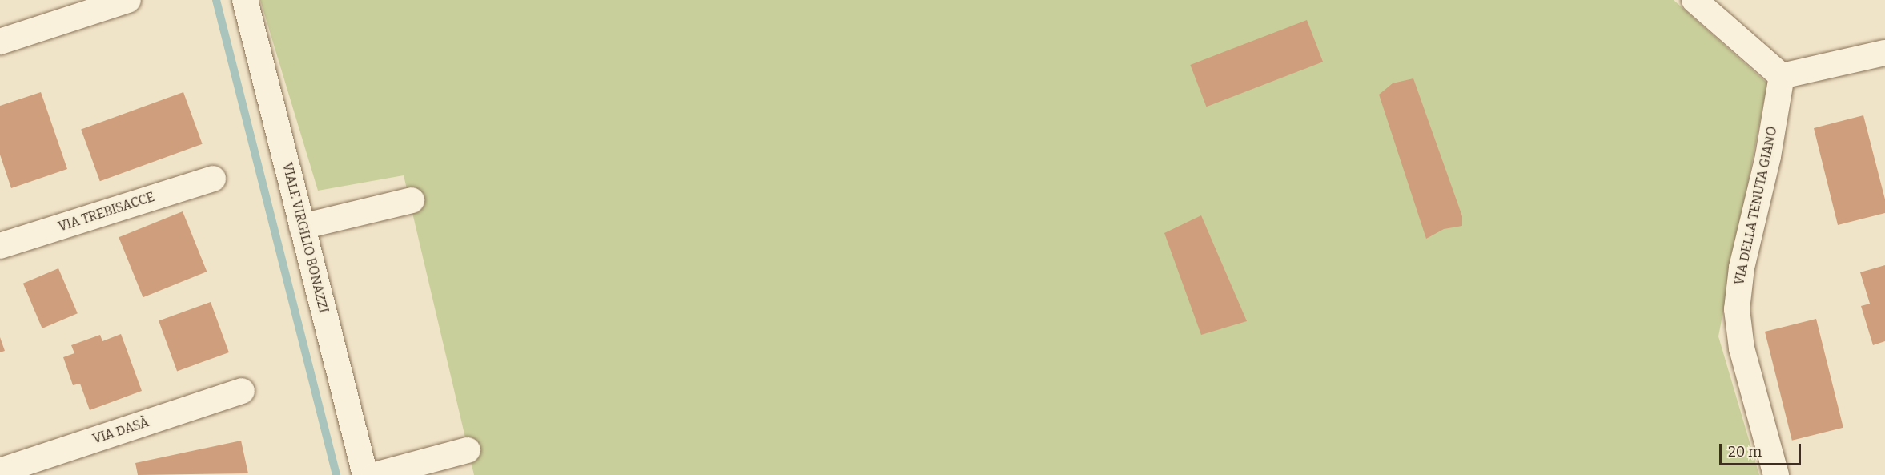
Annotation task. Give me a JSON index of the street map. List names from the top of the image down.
{
  "streets": {
    "street": [
      "VIA DELLA TENUTA GIANO",
      "VIA TREBISACCE",
      "VIALE VIRGILIO BONAZZI",
      "VIA DASÀ"
    ]
  },
  "scale_bar": "20 m"
}
